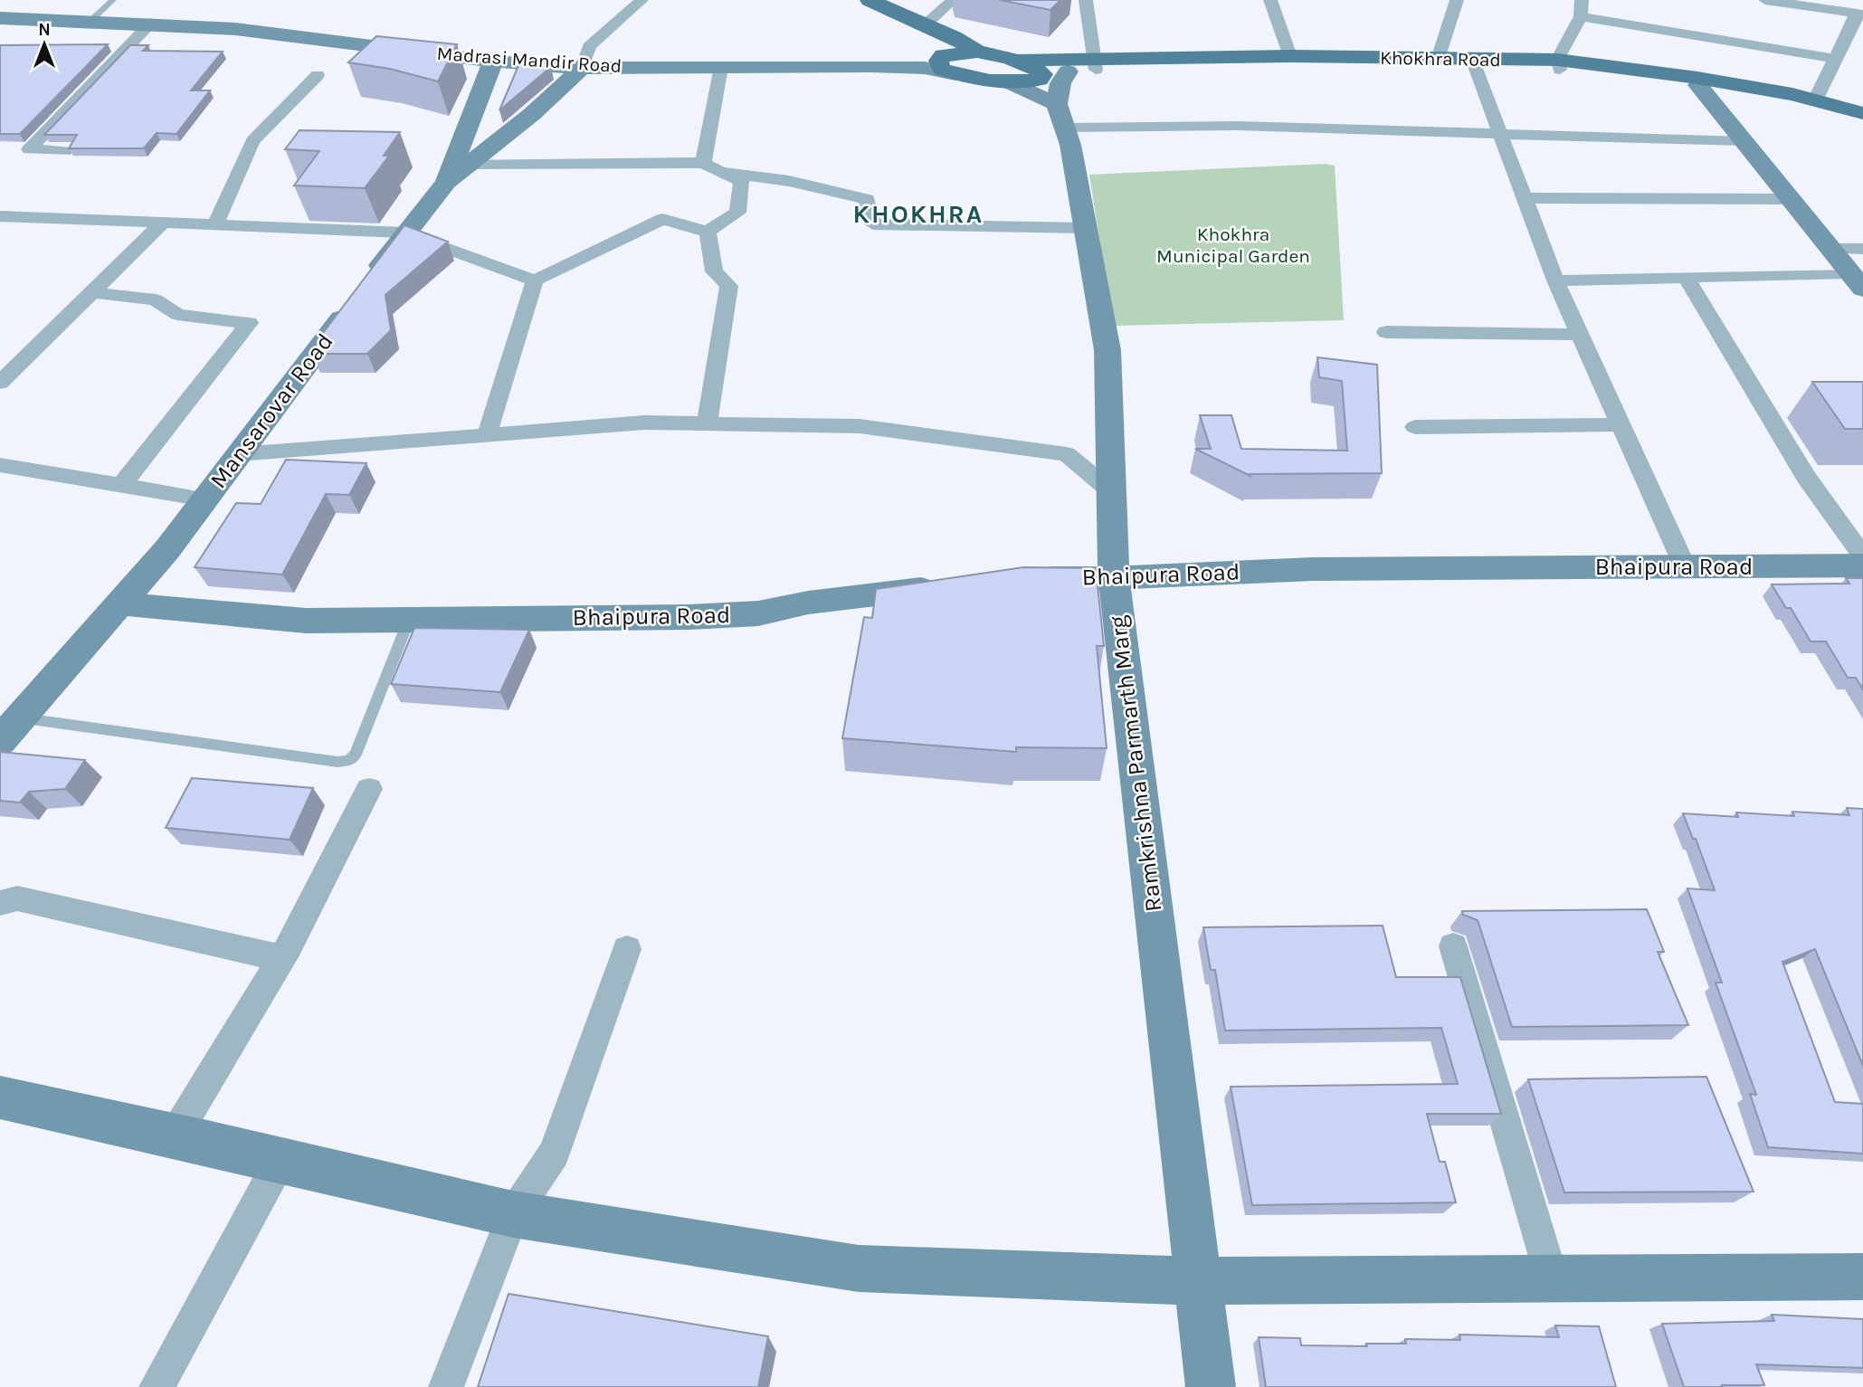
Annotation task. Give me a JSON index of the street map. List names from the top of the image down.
{
  "streets": {
    "main road": ["Khokhra Road"],
    "street": [
      "Madrasi Mandir Road",
      "Mansarovar Road",
      "Bhaipura Road",
      "Ramkrishna Parmarth Marg"
    ]
  },
  "crossings": [
    ["Khokhra Road", "Ramkrishna Parmarth Marg"],
    ["Madrasi Mandir Road", "Mansarovar Road"],
    ["Mansarovar Road", "Bhaipura Road"],
    ["Bhaipura Road", "Ramkrishna Parmarth Marg"]
  ],
  "districts": ["KHOKHRA"],
  "parks": ["Khokhra Municipal Garden"],
  "north": "top"
}
